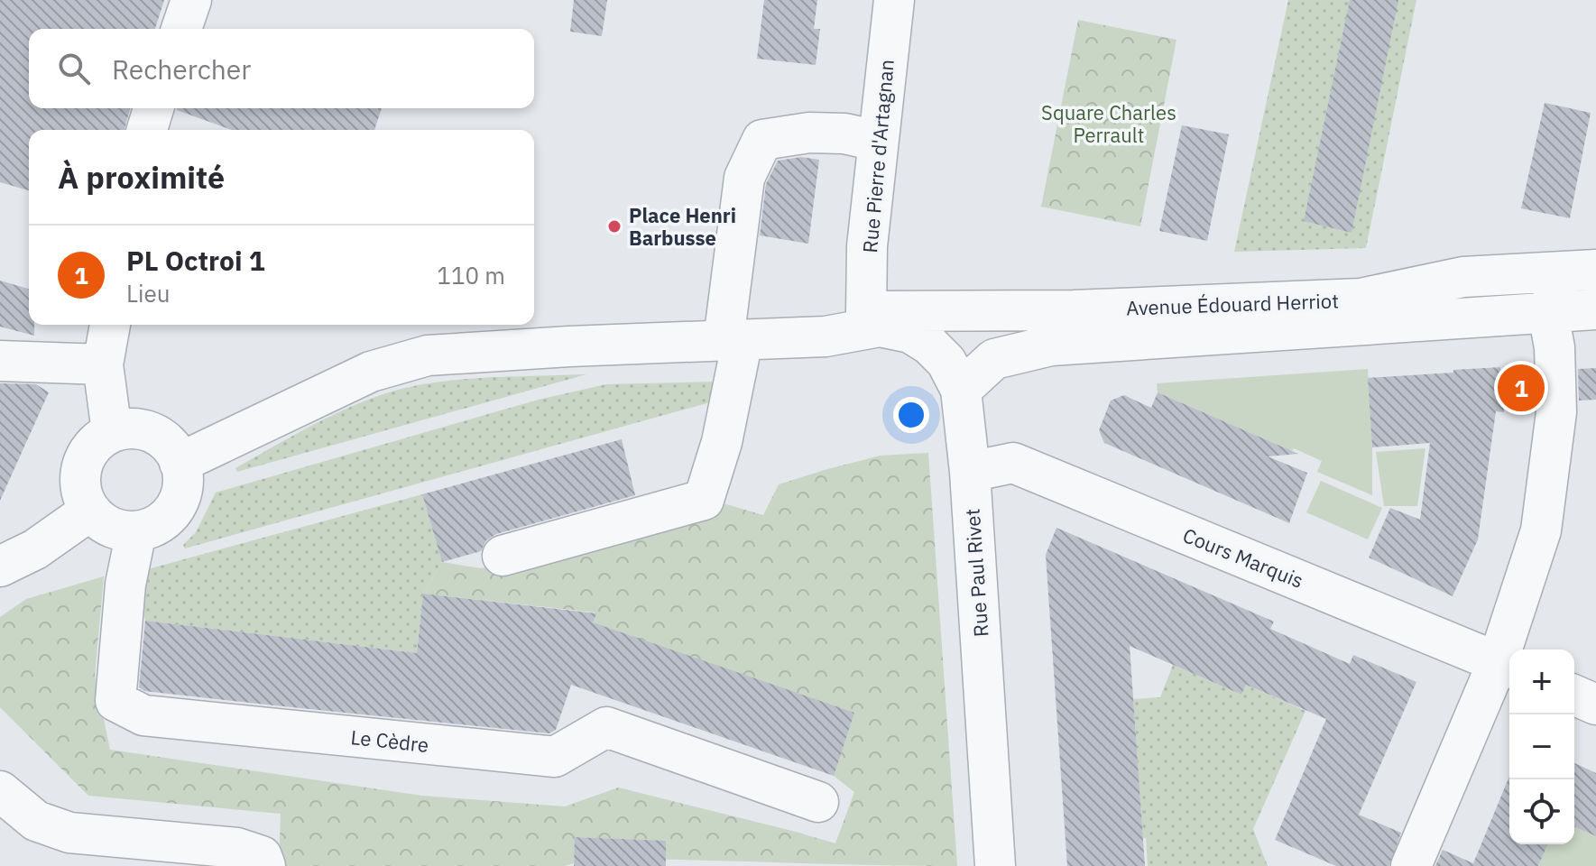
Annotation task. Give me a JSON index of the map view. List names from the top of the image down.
{
  "streets": {
    "street": [
      "Rue Pierre d'Artagnan",
      "Avenue Édouard Herriot",
      "Cours Marquis",
      "Rue Paul Rivet",
      "Le Cèdre"
    ]
  },
  "crossings": [
    ["Rue Pierre d'Artagnan", "Avenue Édouard Herriot"],
    ["Rue Pierre d'Artagnan", "Rue Paul Rivet"],
    ["Avenue Édouard Herriot", "Rue Paul Rivet"],
    ["Cours Marquis", "Rue Paul Rivet"]
  ],
  "parks": ["Square Charles Perrault"],
  "places": ["Place Henri Barbusse"],
  "page": {
    "search": "Rechercher",
    "heading": "À proximité",
    "list": [
      {
        "mark": "1",
        "name": "PL Octroi 1",
        "note": "Lieu",
        "value": "110 m"
      }
    ],
    "pins": "1",
    "map_buttons": ["+", "−"]
  }
}
